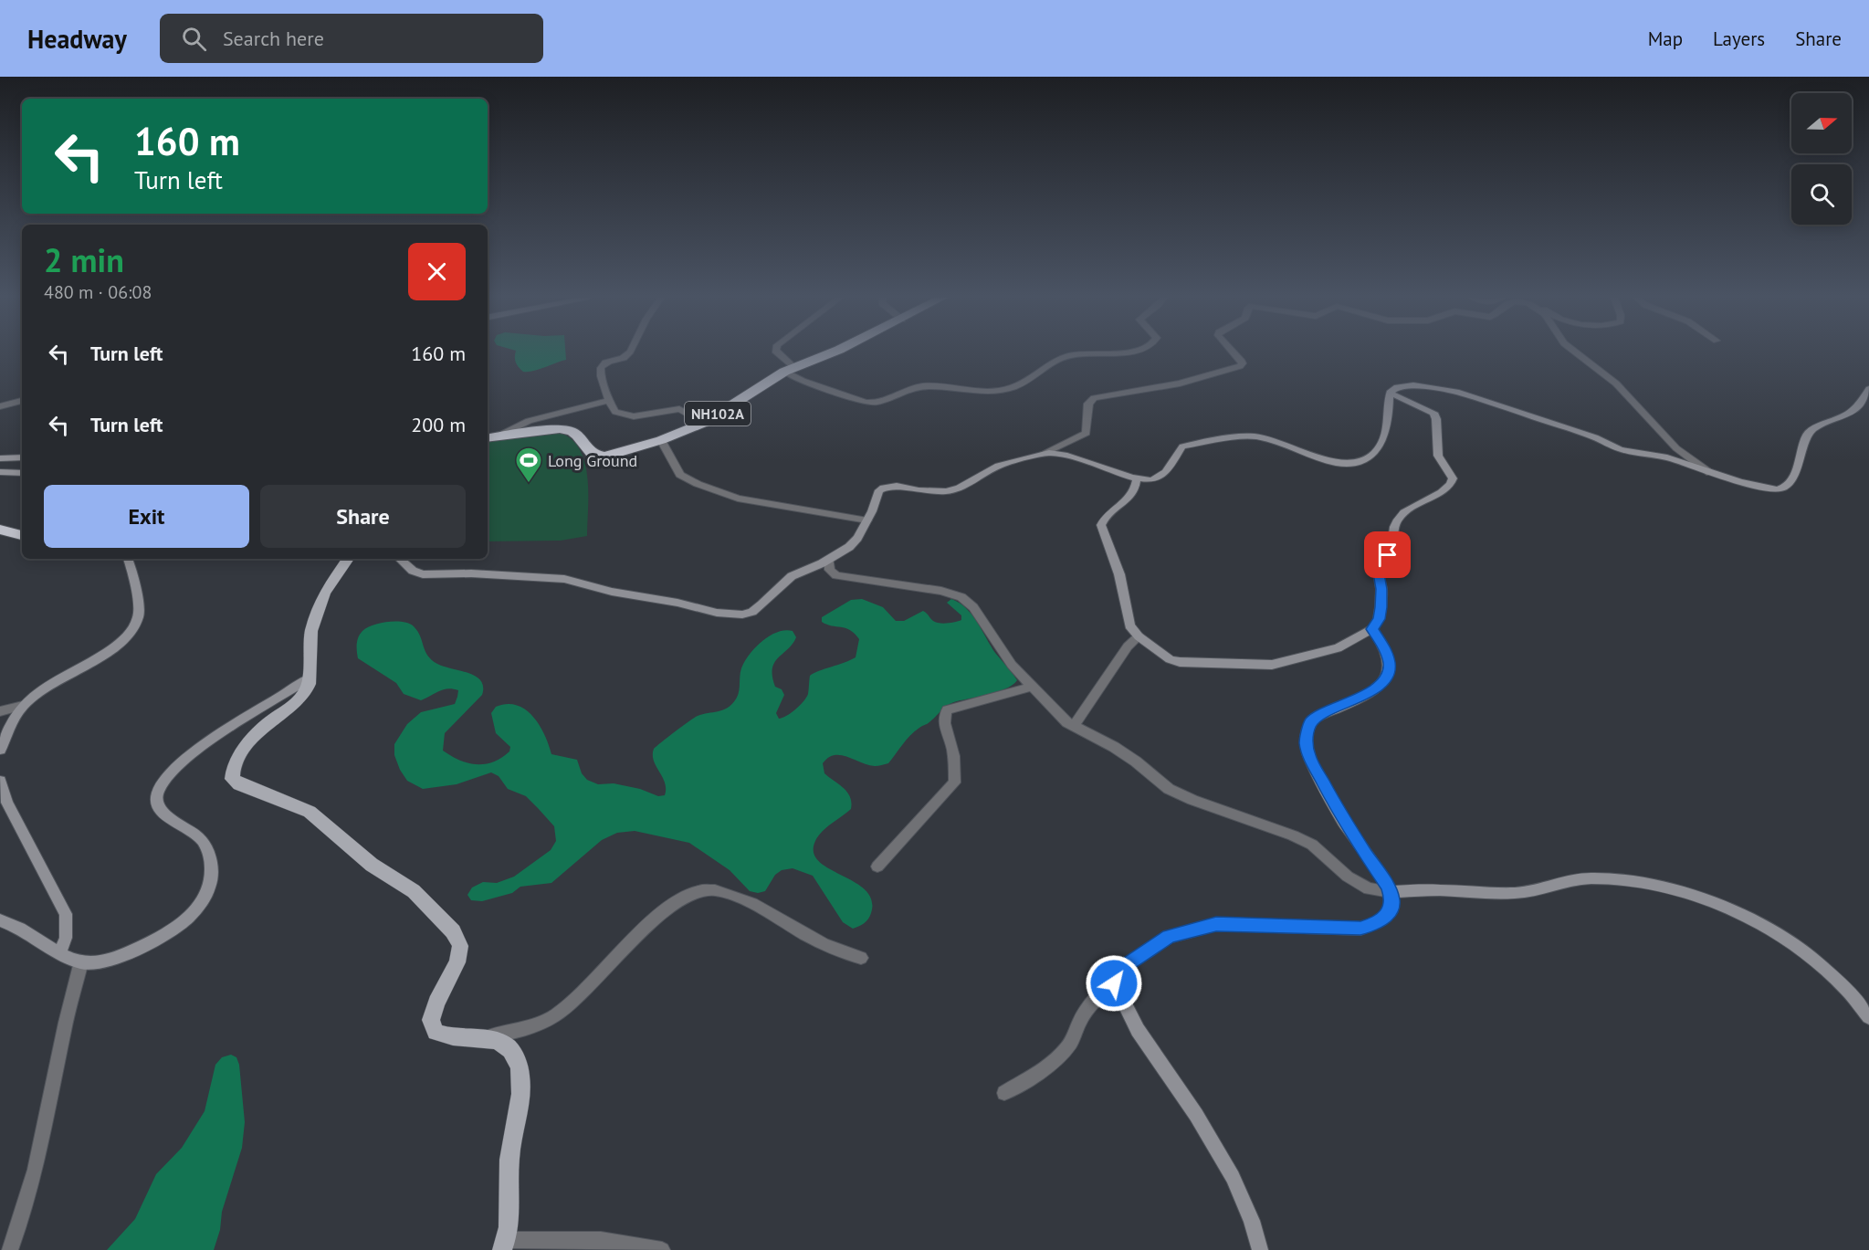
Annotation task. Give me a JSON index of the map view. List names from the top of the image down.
{
  "streets": {
    "highway": ["NH102A"]
  },
  "places": {
    "sports": ["Long Ground"]
  },
  "north": "right",
  "page": {
    "header": "Headway",
    "search": "Search here",
    "nav": ["Map", "Layers", "Share"],
    "turn": ["160 m", "Turn left"],
    "heading": ["2 min", "480 m · 06:08"],
    "list": [
      {
        "name": "Turn left",
        "value": "160 m"
      },
      {
        "name": "Turn left",
        "value": "200 m"
      }
    ],
    "buttons": ["Exit", "Share"]
  }
}
